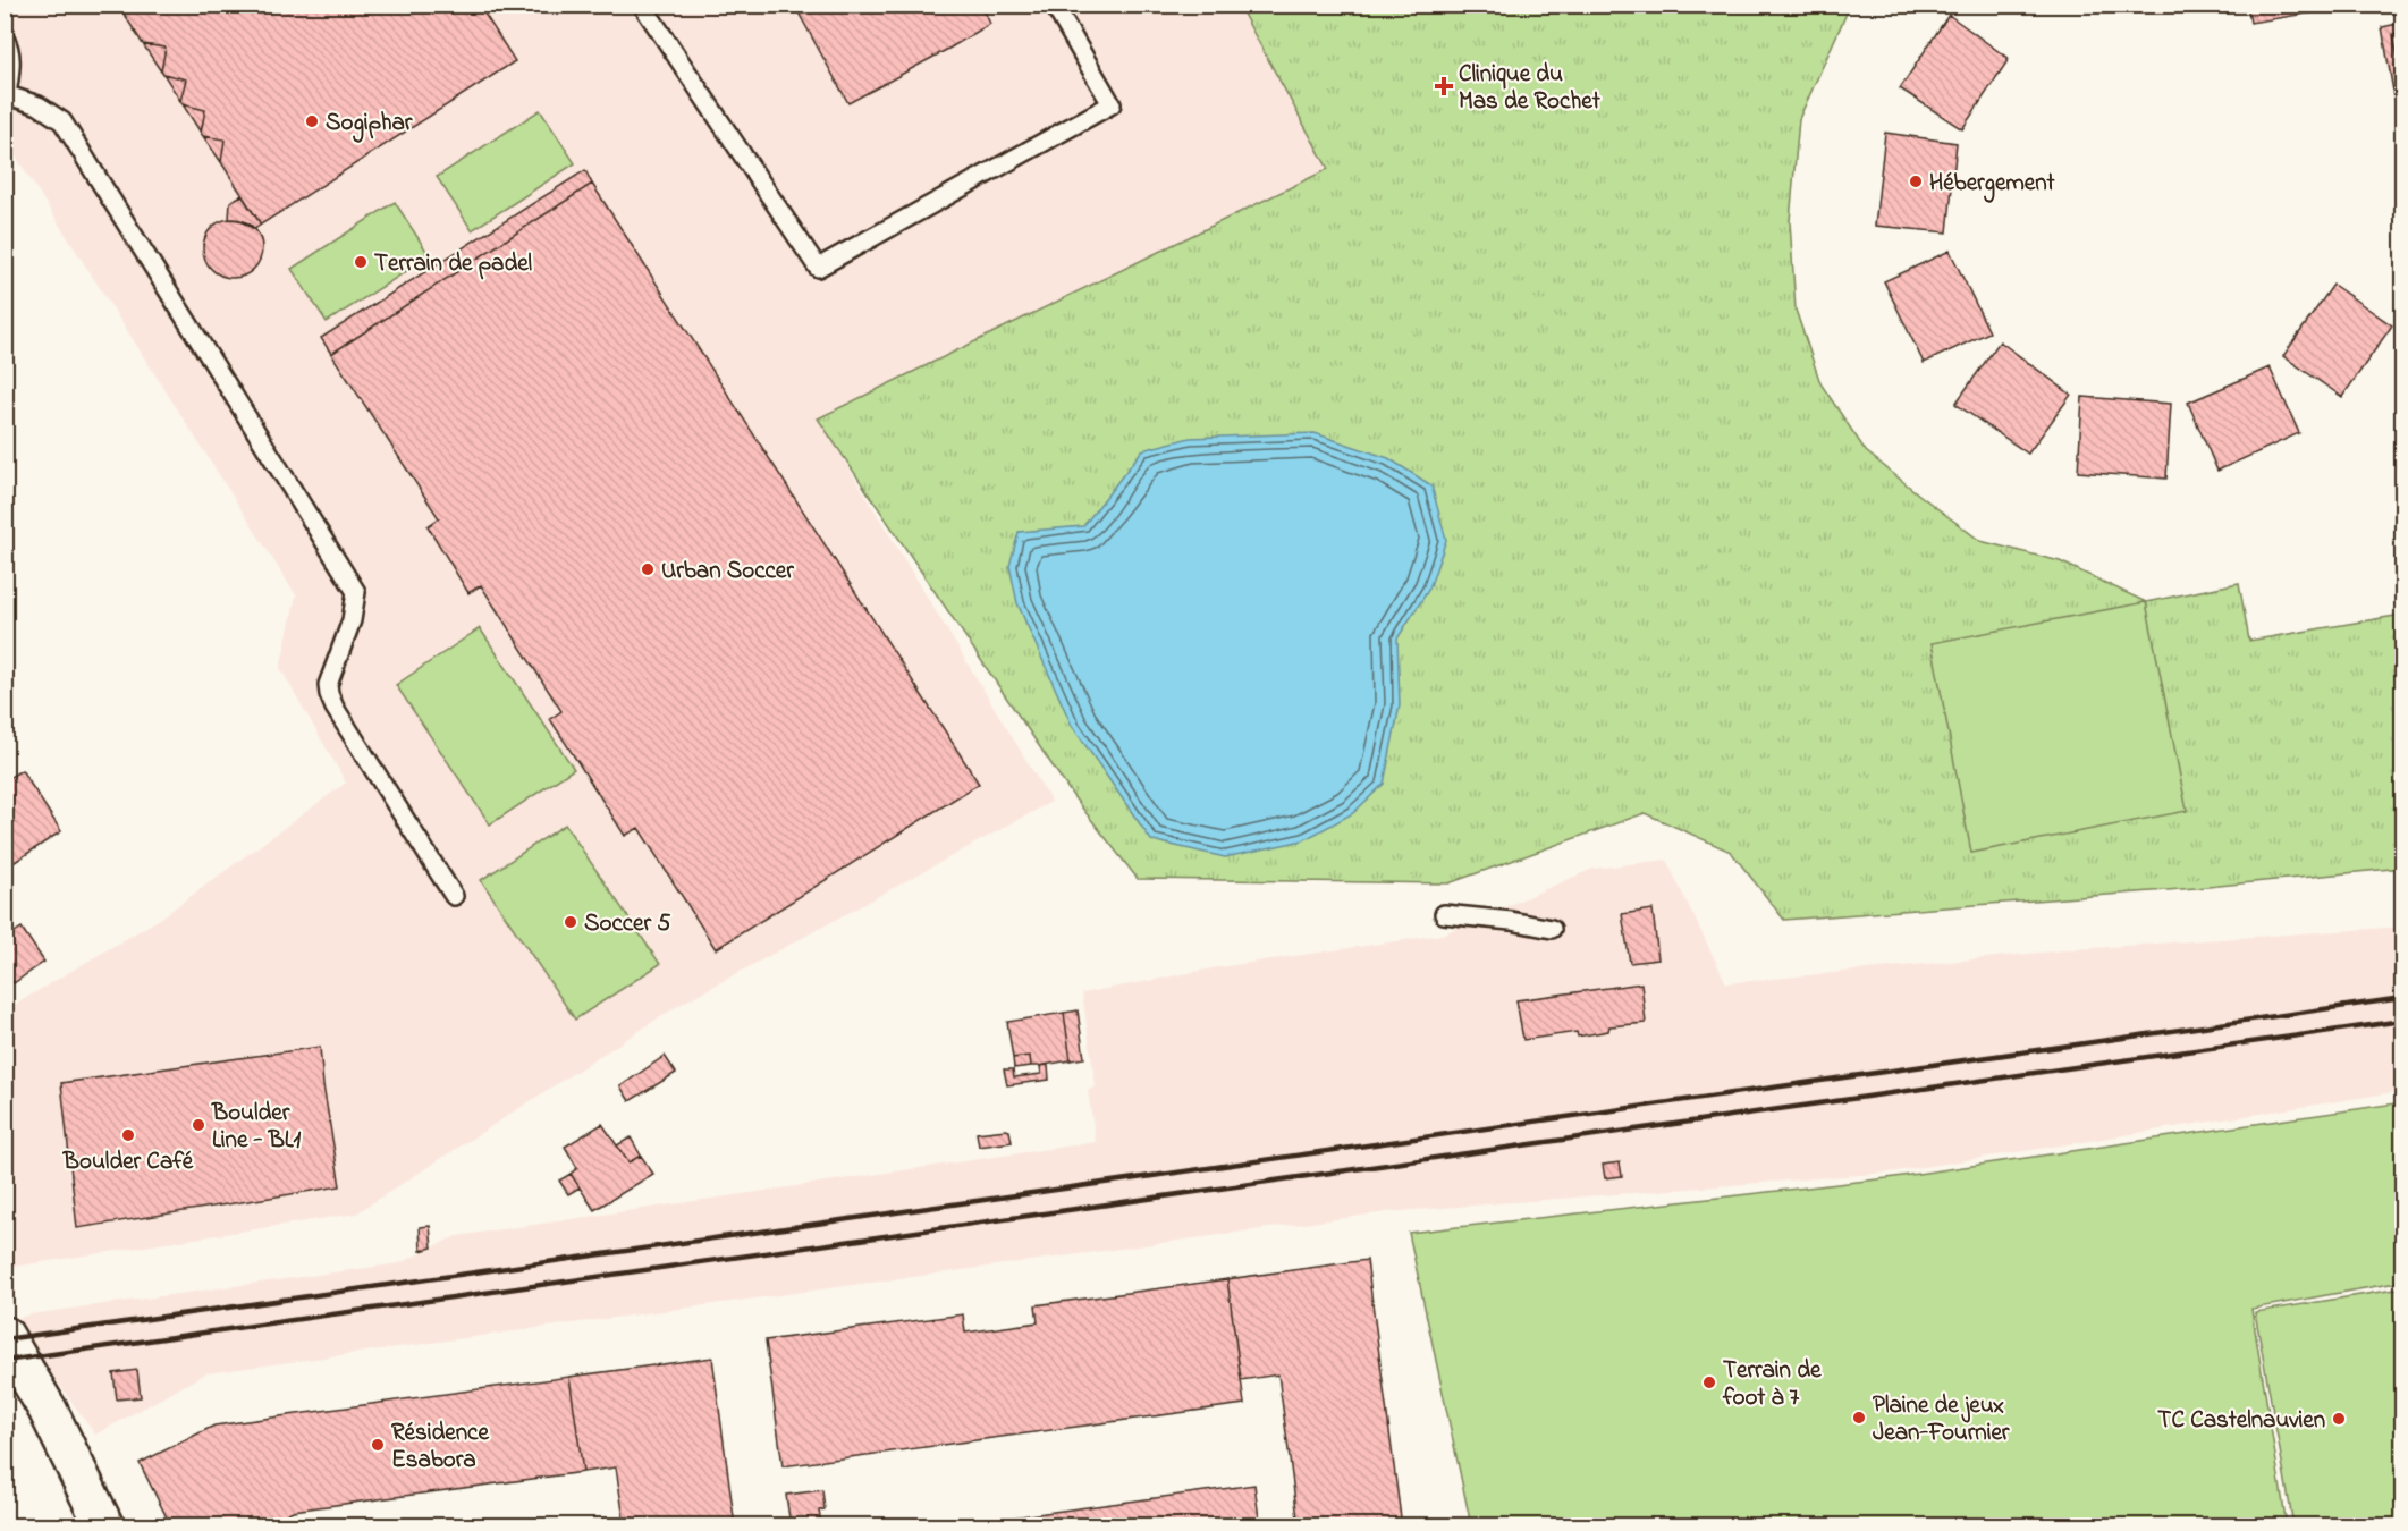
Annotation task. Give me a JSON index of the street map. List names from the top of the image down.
{
  "places": {
    "health": ["Clinique du Mas de Rochet"],
    "other": [
      "Sogiphar",
      "Hébergement",
      "Terrain de padel",
      "Urban Soccer",
      "Soccer 5",
      "Boulder Line - BL1",
      "Boulder Café",
      "Terrain de foot à 7",
      "Plaine de jeux Jean-Fournier",
      "TC Castelnauvien",
      "Résidence Esabora"
    ]
  }
}
